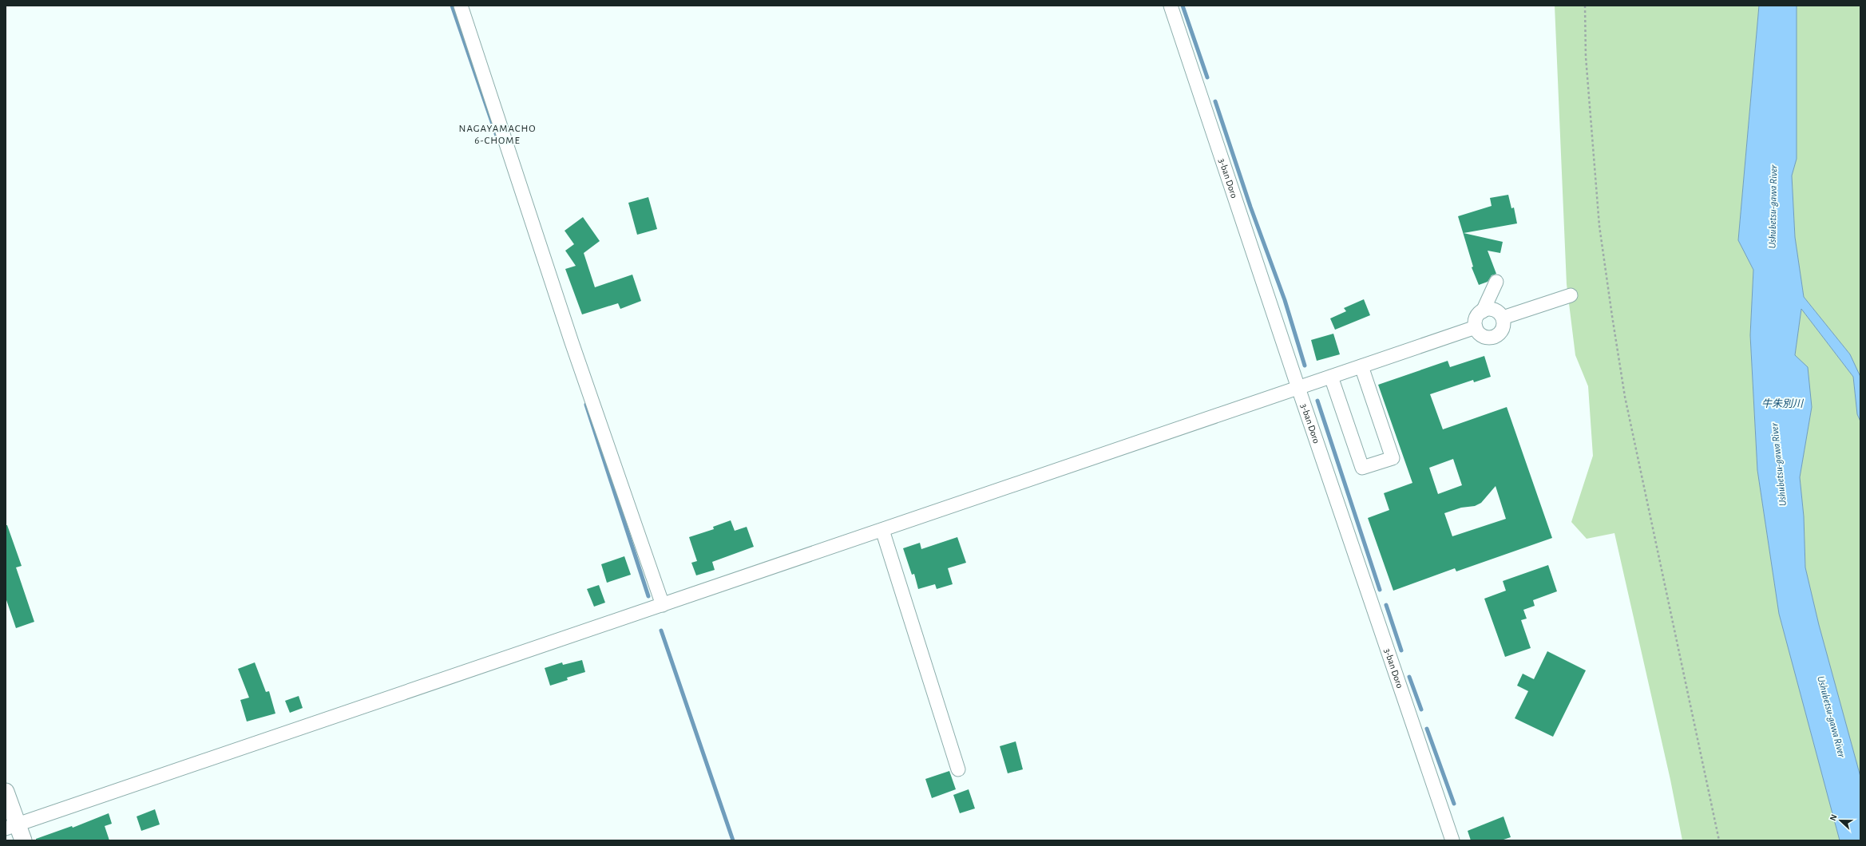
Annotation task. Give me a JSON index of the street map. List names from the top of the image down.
{
  "streets": {
    "street": ["3-ban Doro"]
  },
  "districts": ["NAGAYAMACHO 6-CHOME"],
  "water": ["Ushubetsu-gawa River", "牛朱別川"],
  "north": "left"
}
